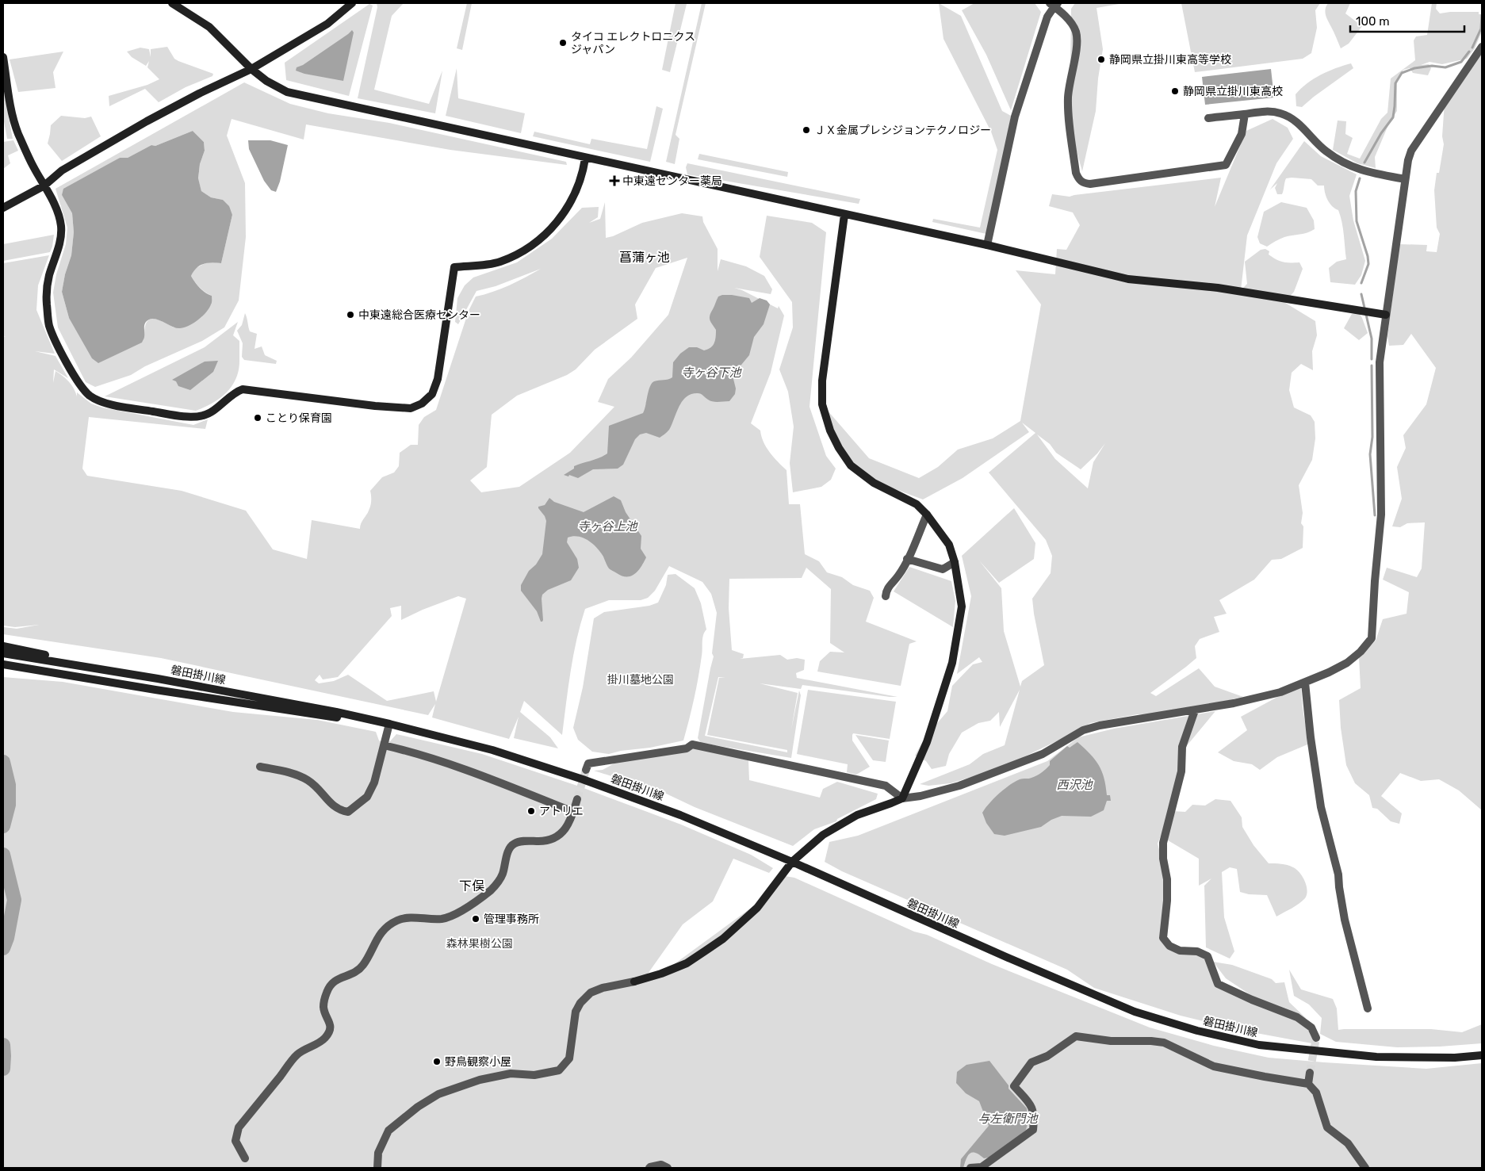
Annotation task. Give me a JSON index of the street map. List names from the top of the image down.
{
  "streets": {
    "street": ["磐田掛川線"]
  },
  "districts": ["菖蒲ヶ池", "下俣"],
  "water": [
    "寺ヶ谷下池",
    "寺ヶ谷上池",
    "西沢池",
    "与左衛門池"
  ],
  "parks": ["掛川墓地公園", "森林果樹公園"],
  "places": {
    "other": [
      "タイコ エレクトロニクス ジャパン",
      "静岡県立掛川東高等学校",
      "静岡県立掛川東高校",
      "ＪＸ金属プレシジョンテクノロジー",
      "中東遠総合医療センター",
      "ことり保育園",
      "アトリエ",
      "管理事務所",
      "野鳥観察小屋"
    ],
    "health": ["中東遠センター薬局"]
  },
  "scale_bar": "100 m"
}
